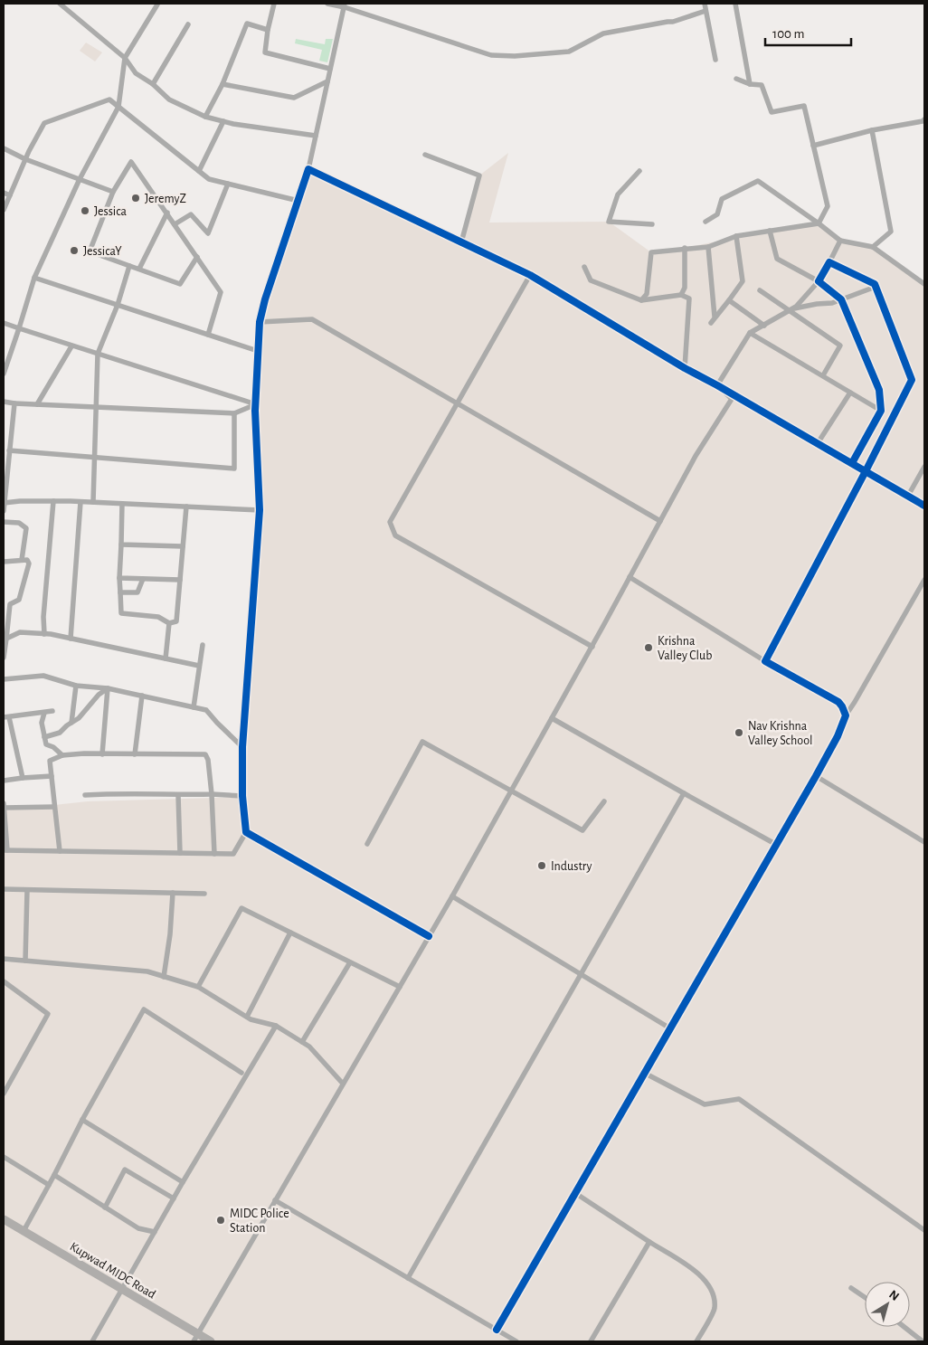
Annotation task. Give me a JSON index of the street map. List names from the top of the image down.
{
  "streets": {
    "main road": ["Kupwad MIDC Road"]
  },
  "places": [
    "JeremyZ",
    "Jessica",
    "JessicaY",
    "Krishna Valley Club",
    "Nav Krishna Valley School",
    "Industry",
    "MIDC Police Station"
  ],
  "scale_bar": "100 m",
  "north": "top right"
}
